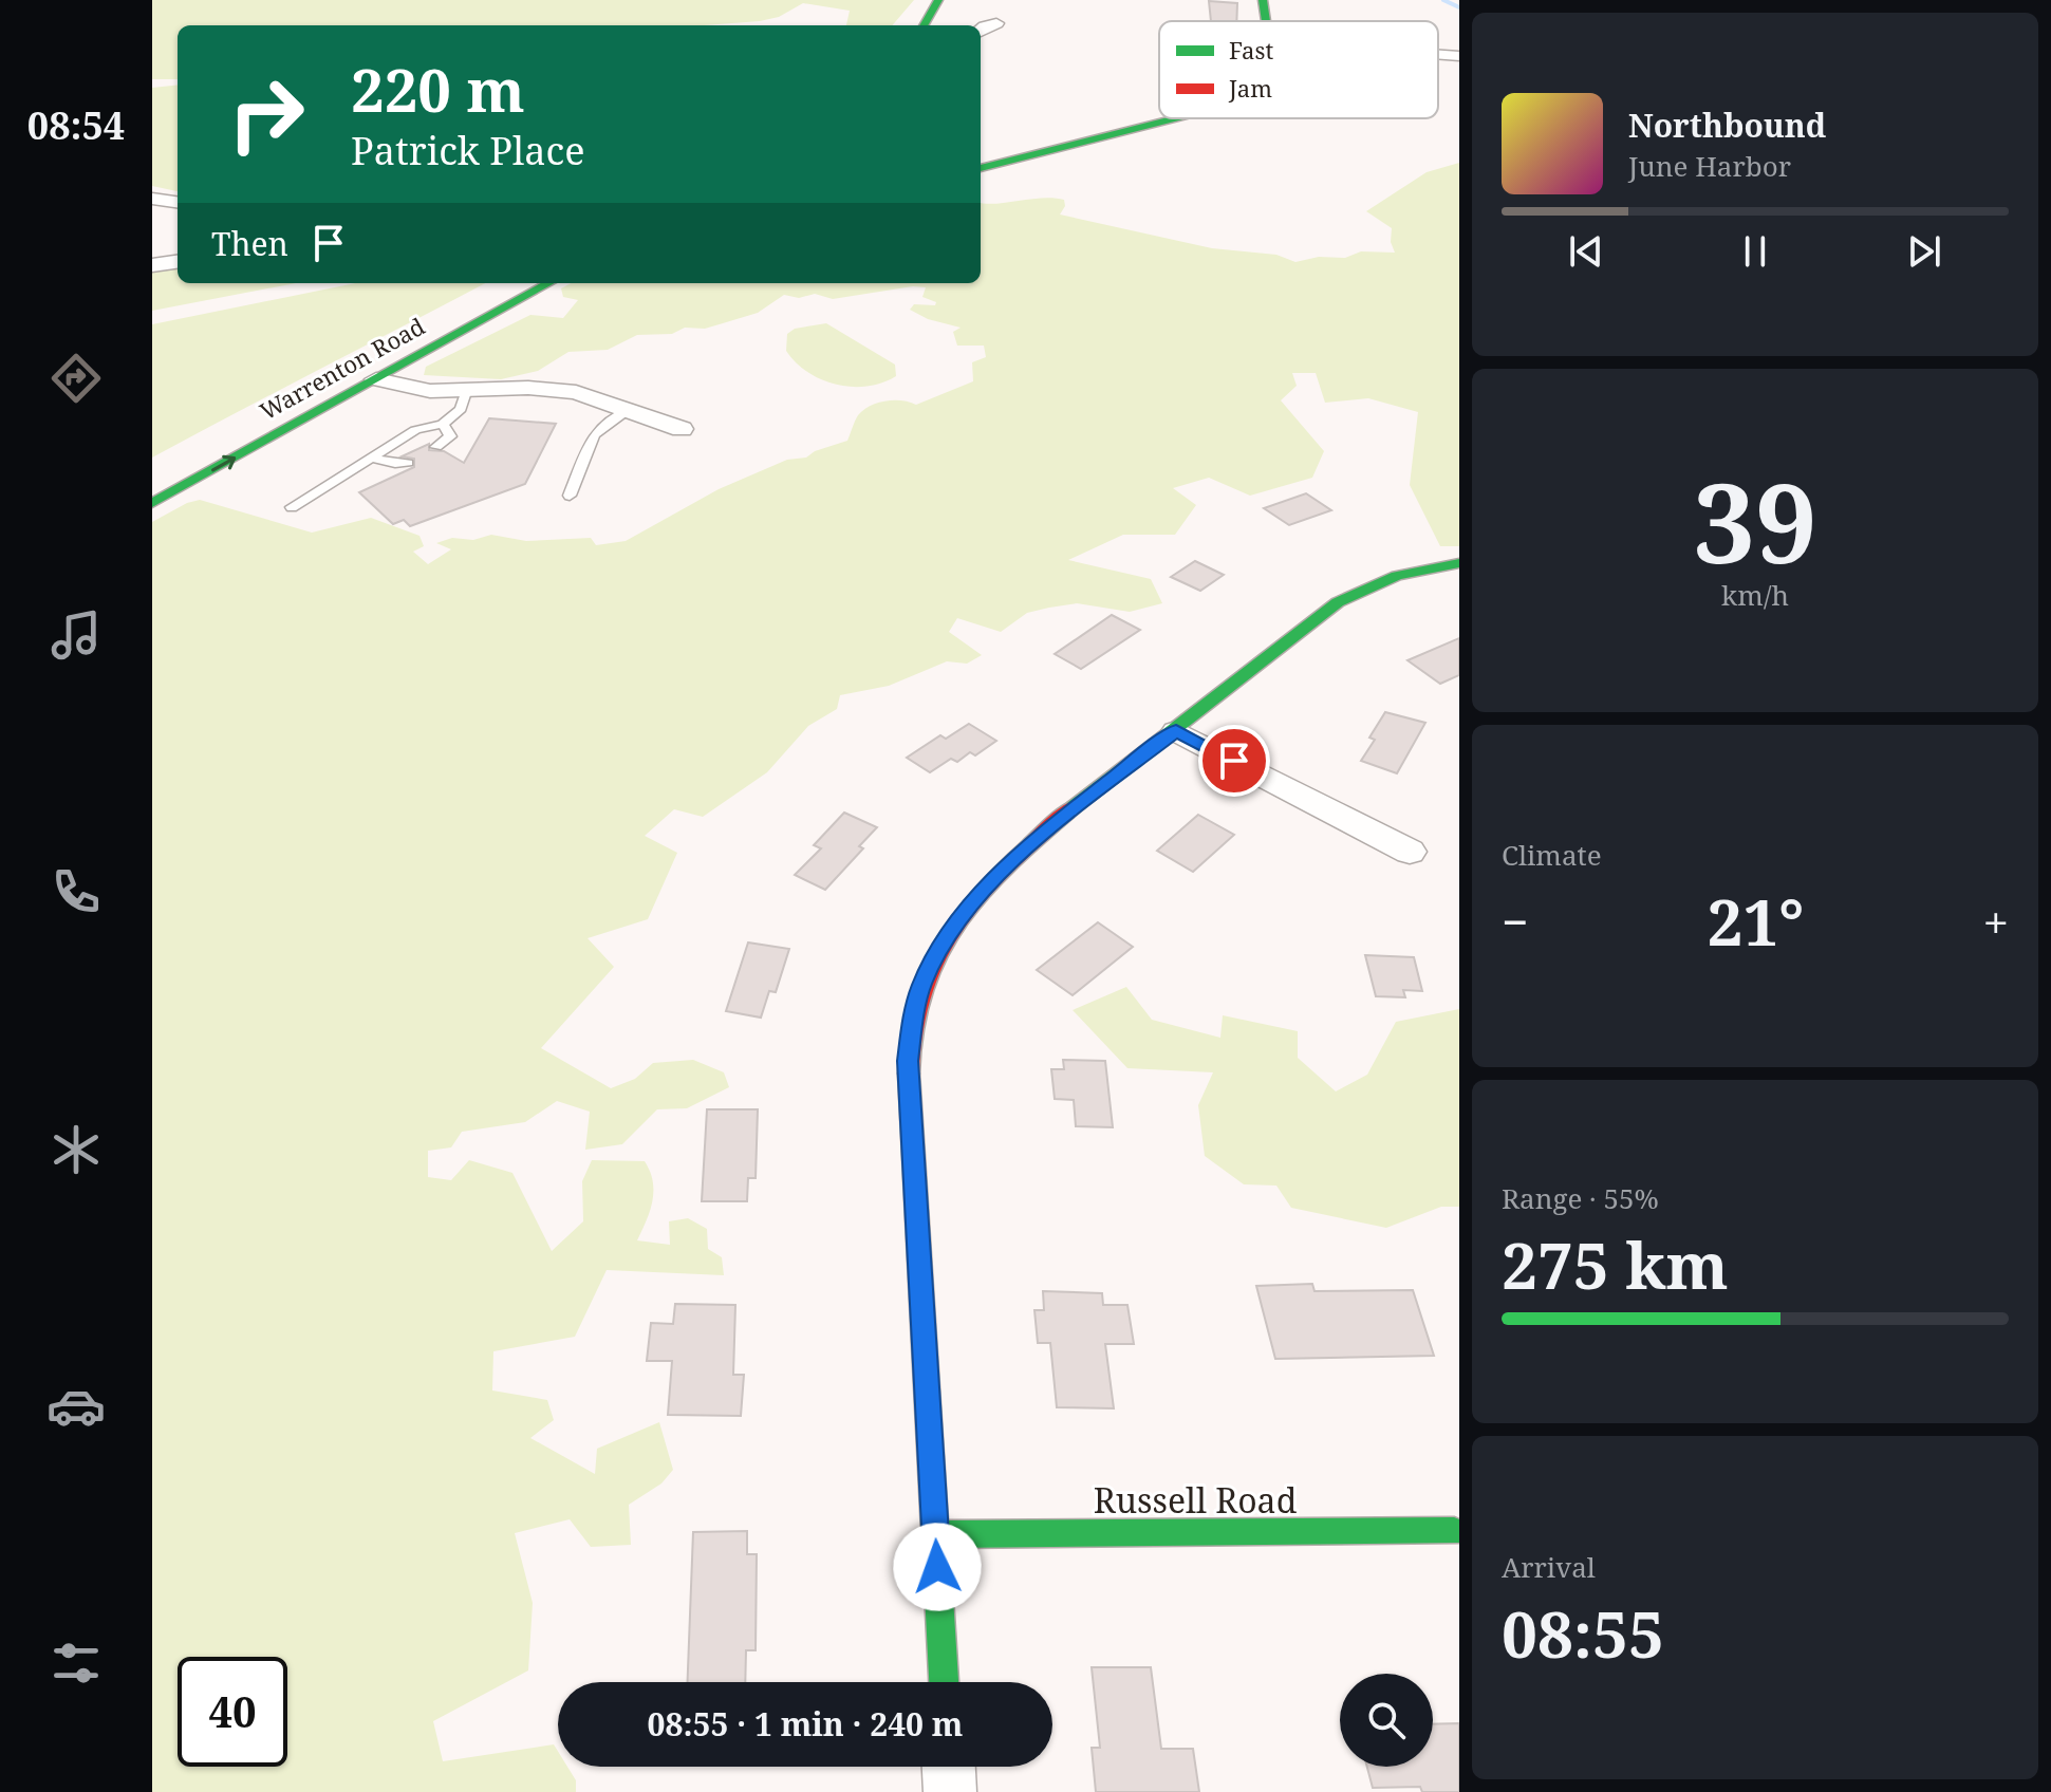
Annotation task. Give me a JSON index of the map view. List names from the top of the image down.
{
  "streets": {
    "street": ["Warrenton Road", "Russell Road"]
  },
  "legend": ["Fast", "Jam"],
  "page": {
    "tabs": "08:54",
    "turn": ["220 m", "Patrick Place"],
    "song": ["Northbound", "June Harbor"],
    "then": "Then",
    "tile": [
      ["39", "km/h"],
      "Climate",
      ["Range · 55%", "275 km"],
      ["Arrival", "08:55"]
    ],
    "heat": ["−", "21°", "+"],
    "limit": "40",
    "trip": "08:55 · 1 min · 240 m"
  }
}
